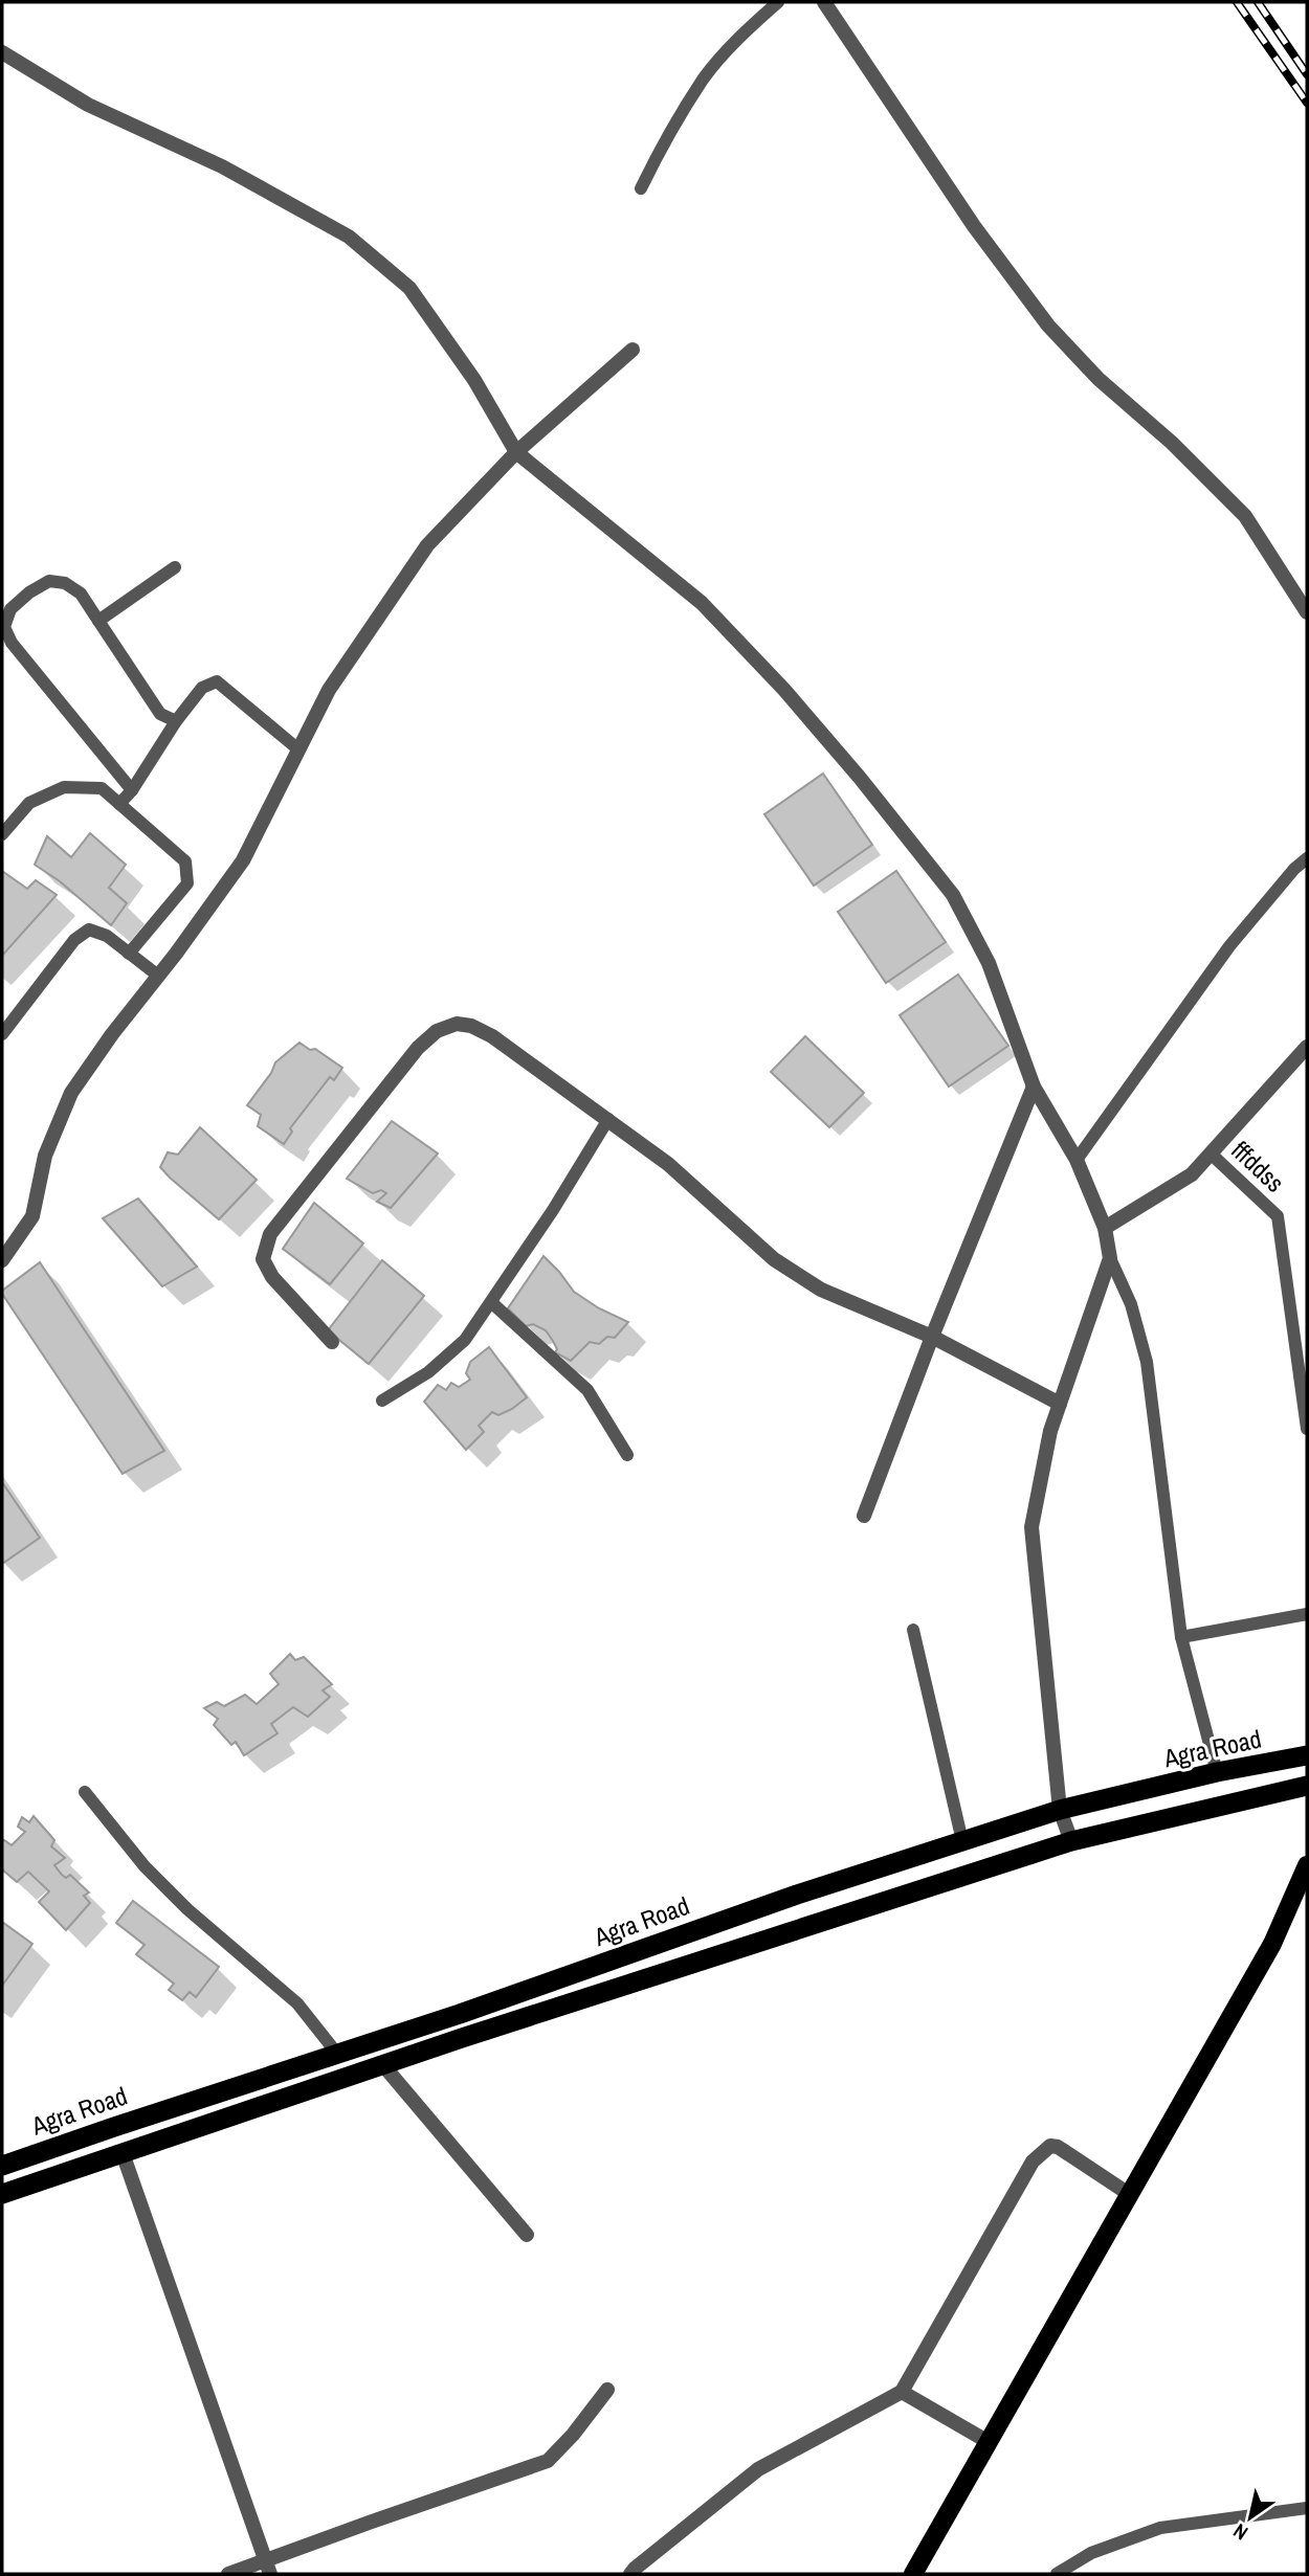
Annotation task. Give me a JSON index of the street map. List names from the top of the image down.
{
  "streets": {
    "highway": ["Agra Road"],
    "lane": ["fffddss"]
  },
  "north": "bottom left"
}
